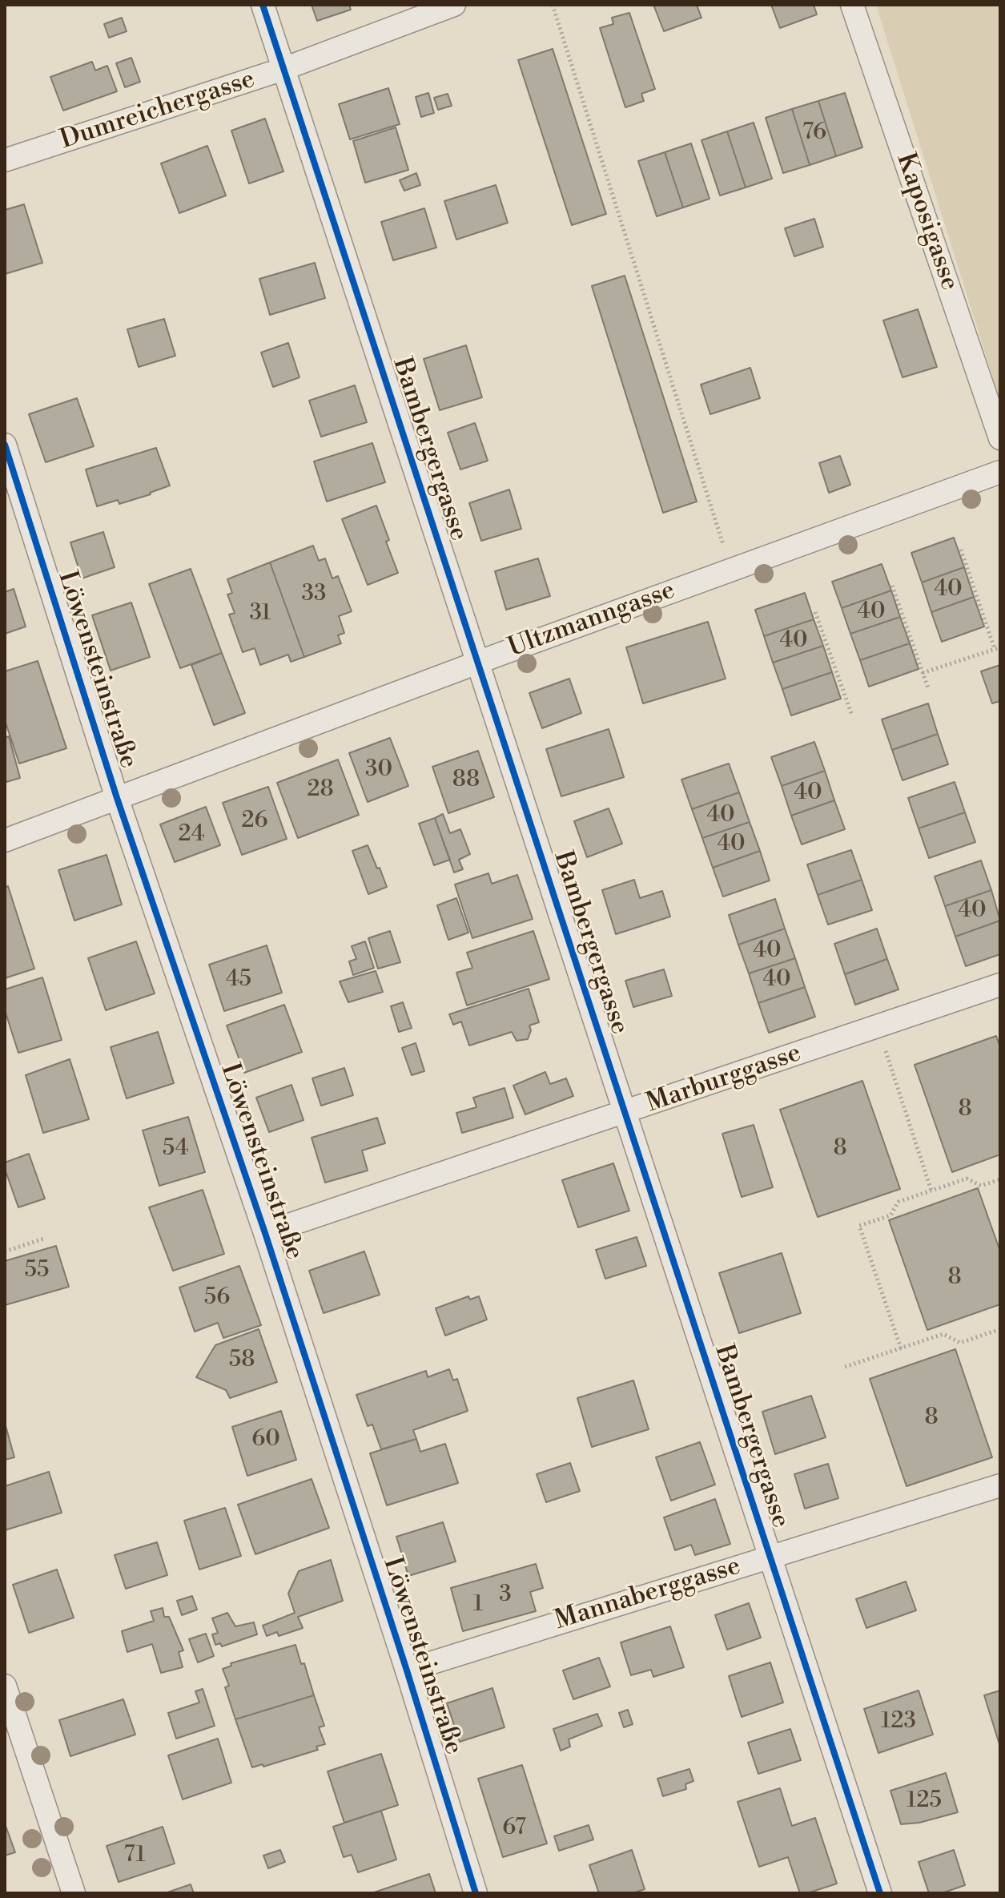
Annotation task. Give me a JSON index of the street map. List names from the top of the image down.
{
  "streets": {
    "street": [
      "Dumreichergasse",
      "Kaposigasse",
      "Bambergergasse",
      "Ultzmanngasse",
      "Löwensteinstraße",
      "Marburggasse",
      "Mannaberggasse"
    ]
  },
  "crossings": [
    ["Dumreichergasse", "Bambergergasse"],
    ["Bambergergasse", "Ultzmanngasse"],
    ["Bambergergasse", "Marburggasse"],
    ["Bambergergasse", "Mannaberggasse"],
    ["Ultzmanngasse", "Löwensteinstraße"],
    ["Löwensteinstraße", "Marburggasse"],
    ["Löwensteinstraße", "Mannaberggasse"]
  ],
  "house_numbers": [
    "76",
    "40",
    "33",
    "40",
    "31",
    "40",
    "30",
    "88",
    "28",
    "40",
    "40",
    "26",
    "24",
    "40",
    "40",
    "40",
    "45",
    "40",
    "8",
    "54",
    "8",
    "55",
    "8",
    "56",
    "58",
    "8",
    "60",
    "3",
    "1",
    "123",
    "125",
    "67",
    "71"
  ]
}
